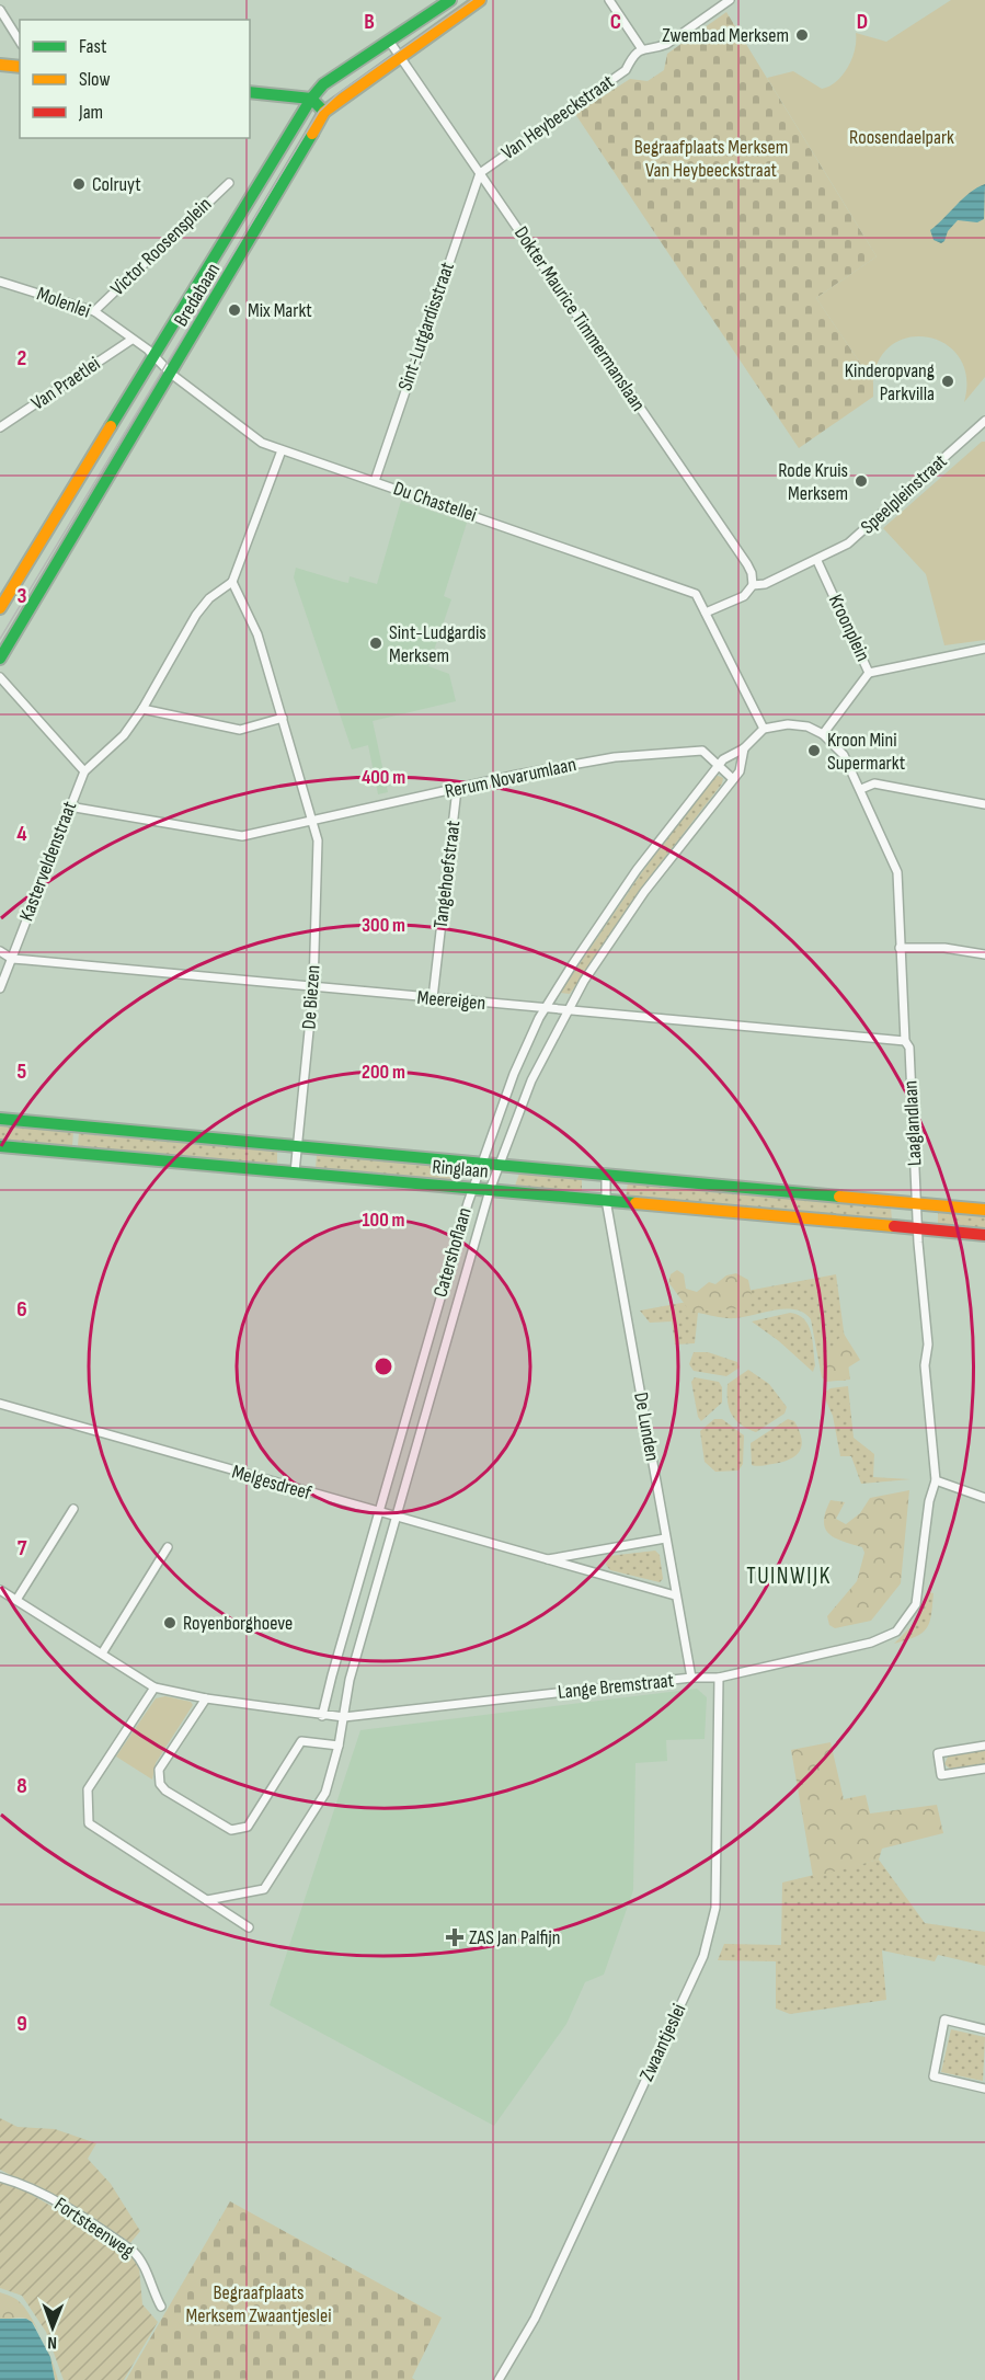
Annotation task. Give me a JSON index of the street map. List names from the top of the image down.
{
  "streets": {
    "street": [
      "Van Heybeeckstraat",
      "Victor Roosensplein",
      "Bredabaan",
      "Molenlei",
      "Dokter Maurice Timmermanslaan",
      "Sint-Lutgardisstraat",
      "Van Praetlei",
      "Speelpleinstraat",
      "Du Chastellei",
      "Kroonplein",
      "Rerum Novarumlaan",
      "Kasterveldenstraat",
      "Tangehoefstraat",
      "De Biezen",
      "Meereigen",
      "Laaglandlaan",
      "Ringlaan",
      "Catershoflaan",
      "De Lunden",
      "Melgesdreef",
      "Lange Bremstraat",
      "Zwaantjeslei",
      "Fortsteenweg"
    ]
  },
  "crossings": [
    ["Van Heybeeckstraat", "Dokter Maurice Timmermanslaan"],
    ["Van Heybeeckstraat", "Sint-Lutgardisstraat"],
    ["Victor Roosensplein", "Molenlei"],
    ["Bredabaan", "Molenlei"],
    ["Bredabaan", "Dokter Maurice Timmermanslaan"],
    ["Bredabaan", "Du Chastellei"],
    ["Molenlei", "Van Praetlei"],
    ["Molenlei", "Du Chastellei"],
    ["Dokter Maurice Timmermanslaan", "Sint-Lutgardisstraat"],
    ["Sint-Lutgardisstraat", "Du Chastellei"],
    ["Speelpleinstraat", "Kroonplein"],
    ["Kroonplein", "Laaglandlaan"],
    ["Rerum Novarumlaan", "Kasterveldenstraat"],
    ["Rerum Novarumlaan", "Tangehoefstraat"],
    ["Rerum Novarumlaan", "De Biezen"],
    ["Rerum Novarumlaan", "Catershoflaan"],
    ["Kasterveldenstraat", "Meereigen"],
    ["Tangehoefstraat", "Meereigen"],
    ["De Biezen", "Meereigen"],
    ["De Biezen", "Ringlaan"],
    ["Meereigen", "Laaglandlaan"],
    ["Meereigen", "Catershoflaan"],
    ["Laaglandlaan", "Ringlaan"],
    ["Laaglandlaan", "Lange Bremstraat"],
    ["Ringlaan", "Catershoflaan"],
    ["Ringlaan", "De Lunden"],
    ["Catershoflaan", "Melgesdreef"],
    ["Catershoflaan", "Lange Bremstraat"],
    ["De Lunden", "Melgesdreef"],
    ["De Lunden", "Lange Bremstraat"],
    ["Lange Bremstraat", "Zwaantjeslei"]
  ],
  "districts": ["TUINWIJK"],
  "parks": ["Roosendaelpark", "Begraafplaats Merksem Van Heybeeckstraat", "Begraafplaats Merksem Zwaantjeslei"],
  "places": {
    "other": [
      "Zwembad Merksem",
      "Colruyt",
      "Mix Markt",
      "Kinderopvang Parkvilla",
      "Rode Kruis Merksem",
      "Sint-Ludgardis Merksem",
      "Kroon Mini Supermarkt",
      "Royenborghoeve"
    ],
    "health": ["ZAS Jan Palfijn"]
  },
  "legend": ["Fast", "Slow", "Jam"],
  "north": "bottom",
  "grid": {
    "columns": ["B", "C", "D"],
    "rows": [
      "2",
      "3",
      "4",
      "5",
      "6",
      "7",
      "8",
      "9"
    ]
  },
  "rings": [
    "400 m",
    "300 m",
    "200 m",
    "100 m"
  ]
}
